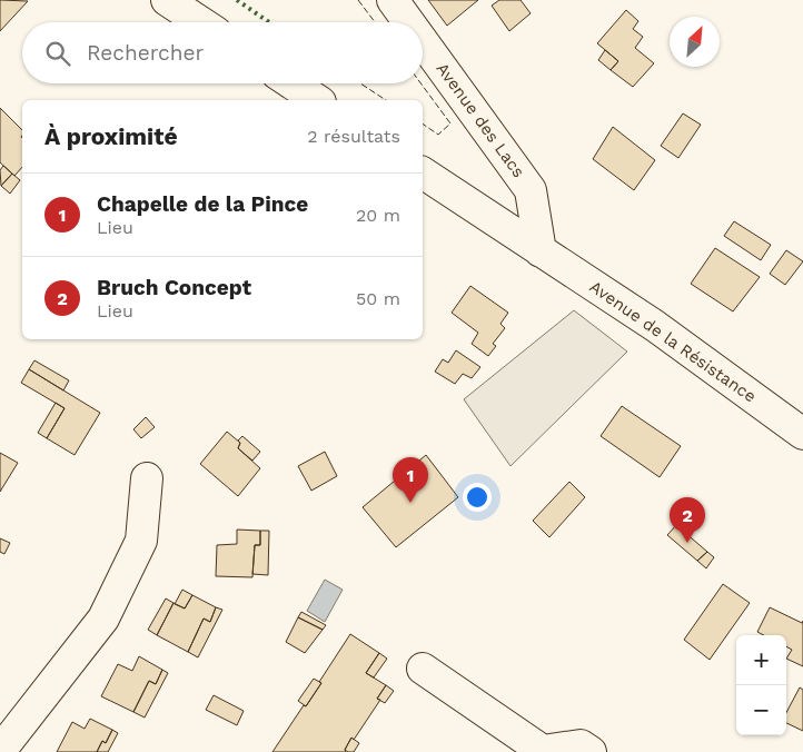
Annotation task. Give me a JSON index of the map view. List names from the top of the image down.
{
  "streets": {
    "main road": ["Avenue des Lacs", "Avenue de la Résistance"]
  },
  "crossings": [
    ["Avenue des Lacs", "Avenue de la Résistance"]
  ],
  "north": "top right",
  "page": {
    "search": "Rechercher",
    "heading": ["À proximité", "2 résultats"],
    "list": [
      {
        "mark": "1",
        "name": "Chapelle de la Pince",
        "note": "Lieu",
        "value": "20 m"
      },
      {
        "mark": "2",
        "name": "Bruch Concept",
        "note": "Lieu",
        "value": "50 m"
      }
    ],
    "pins": ["1", "2"],
    "map_buttons": ["+", "−"]
  }
}
